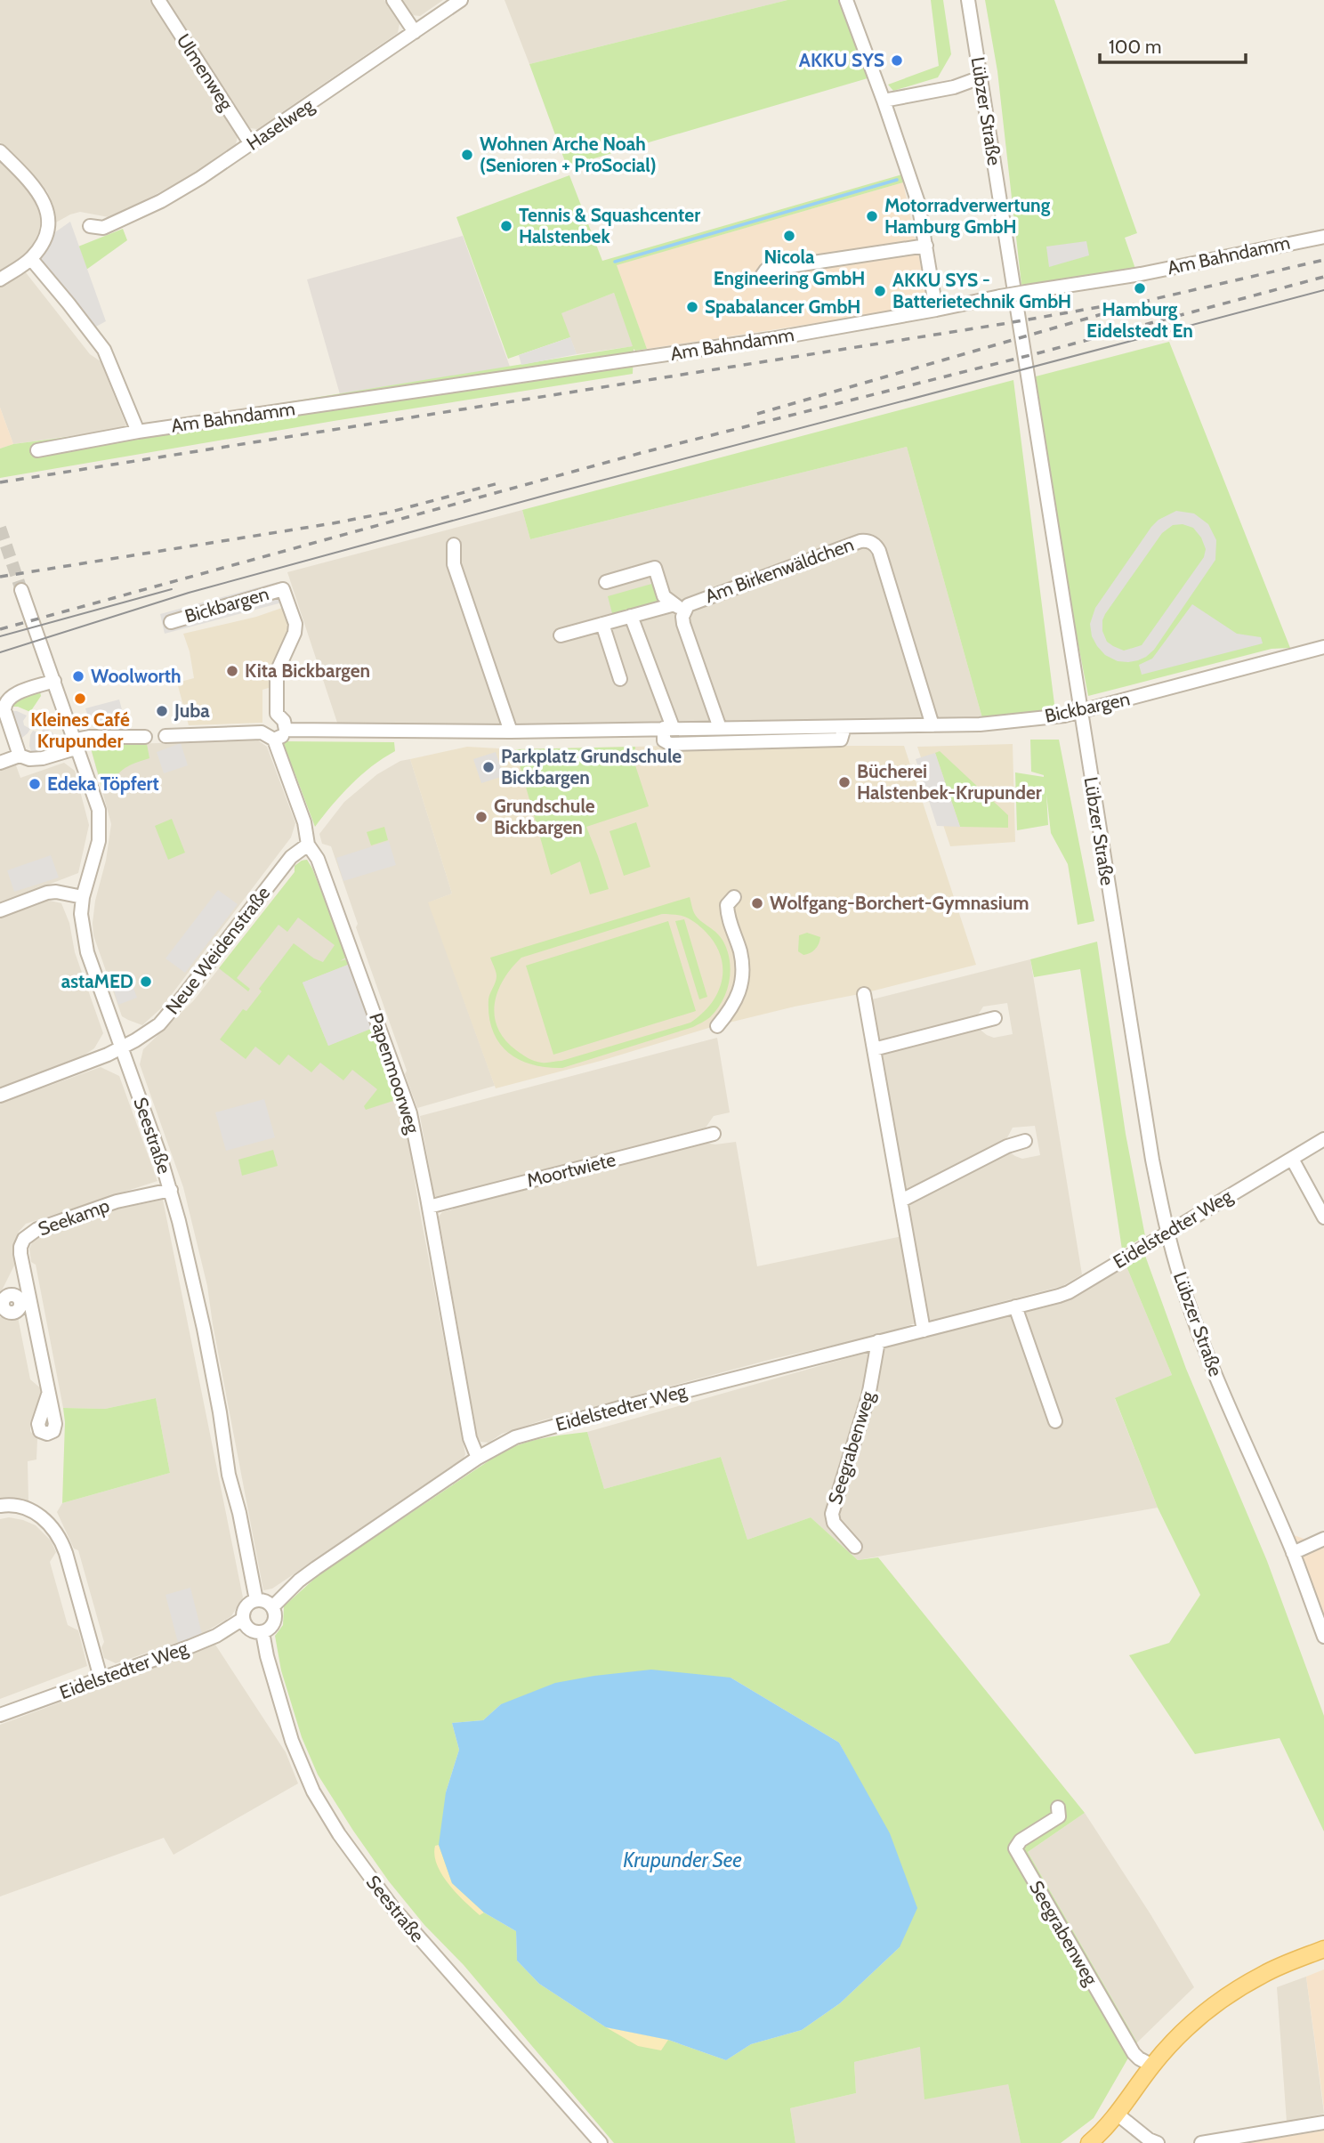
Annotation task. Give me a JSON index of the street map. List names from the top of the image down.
{
  "streets": {
    "street": [
      "Ulmenweg",
      "Lübzer Straße",
      "Haselweg",
      "Am Bahndamm",
      "Am Birkenwäldchen",
      "Bickbargen",
      "Neue Weidenstraße",
      "Papenmoorweg",
      "Seestraße",
      "Moortwiete",
      "Seekamp",
      "Eidelstedter Weg",
      "Seegrabenweg"
    ]
  },
  "crossings": [
    ["Ulmenweg", "Haselweg"],
    ["Lübzer Straße", "Bickbargen"],
    ["Lübzer Straße", "Eidelstedter Weg"],
    ["Am Birkenwäldchen", "Bickbargen"],
    ["Neue Weidenstraße", "Papenmoorweg"],
    ["Neue Weidenstraße", "Seestraße"],
    ["Papenmoorweg", "Moortwiete"],
    ["Papenmoorweg", "Eidelstedter Weg"],
    ["Seestraße", "Seekamp"],
    ["Seestraße", "Eidelstedter Weg"],
    ["Eidelstedter Weg", "Seegrabenweg"]
  ],
  "water": ["Krupunder See"],
  "places": [
    "AKKU SYS",
    "Wohnen Arche Noah (Senioren + ProSocial)",
    "Motorradverwertung Hamburg GmbH",
    "Tennis & Squashcenter Halstenbek",
    "Nicola Engineering GmbH",
    "Hamburg Eidelstedt En",
    "AKKU SYS - Batterietechnik GmbH",
    "Spabalancer GmbH",
    "Kita Bickbargen",
    "Woolworth",
    "Kleines Café Krupunder",
    "Juba",
    "Parkplatz Grundschule Bickbargen",
    "Bücherei Halstenbek-Krupunder",
    "Edeka Töpfert",
    "Grundschule Bickbargen",
    "Wolfgang-Borchert-Gymnasium",
    "astaMED"
  ],
  "scale_bar": "100 m"
}
